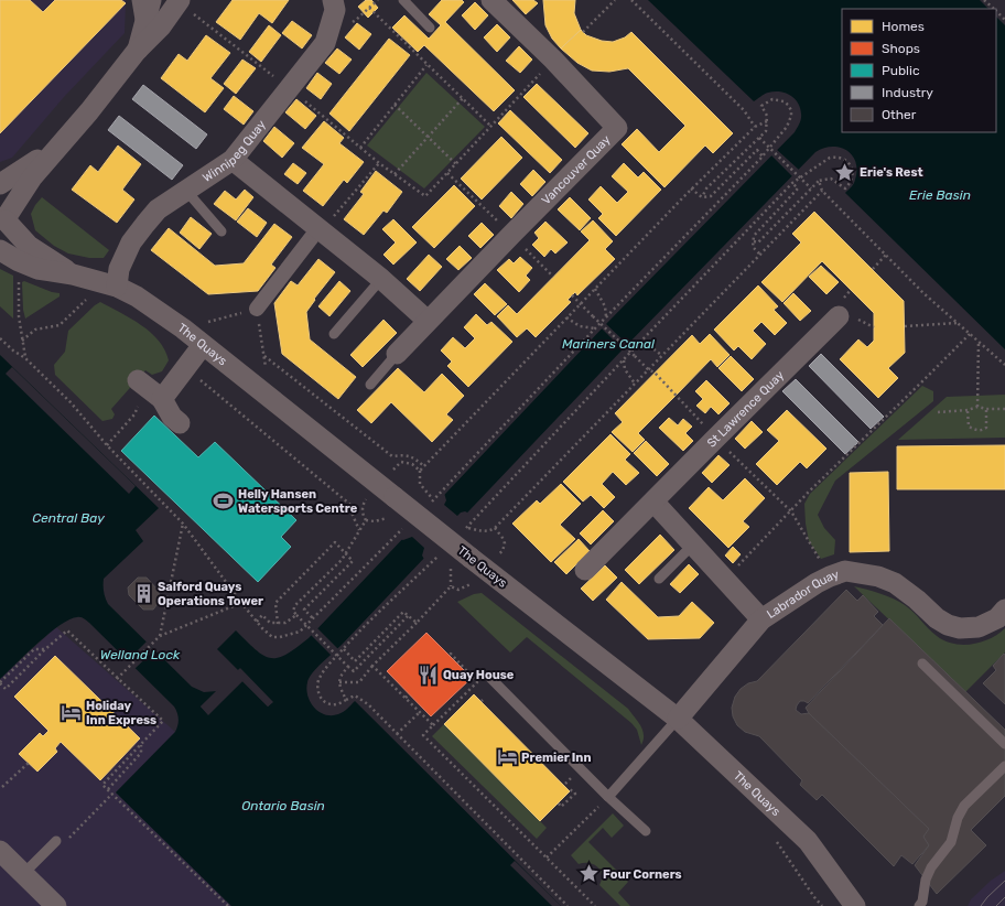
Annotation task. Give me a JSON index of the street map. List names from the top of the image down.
{
  "streets": {
    "street": [
      "Winnipeg Quay",
      "Vancouver Quay",
      "The Quays",
      "St Lawrence Quay",
      "Labrador Quay"
    ]
  },
  "crossings": [
    ["Winnipeg Quay", "The Quays"],
    ["The Quays", "Labrador Quay"]
  ],
  "water": [
    "Erie Basin",
    "Mariners Canal",
    "Central Bay",
    "Welland Lock",
    "Ontario Basin"
  ],
  "places": {
    "place": ["Erie's Rest", "Four Corners"],
    "sports": ["Helly Hansen Watersports Centre"],
    "building": ["Salford Quays Operations Tower"],
    "restaurant": ["Quay House"],
    "hotel": ["Holiday Inn Express", "Premier Inn"]
  },
  "legend": [
    "Homes",
    "Shops",
    "Public",
    "Industry",
    "Other"
  ]
}
